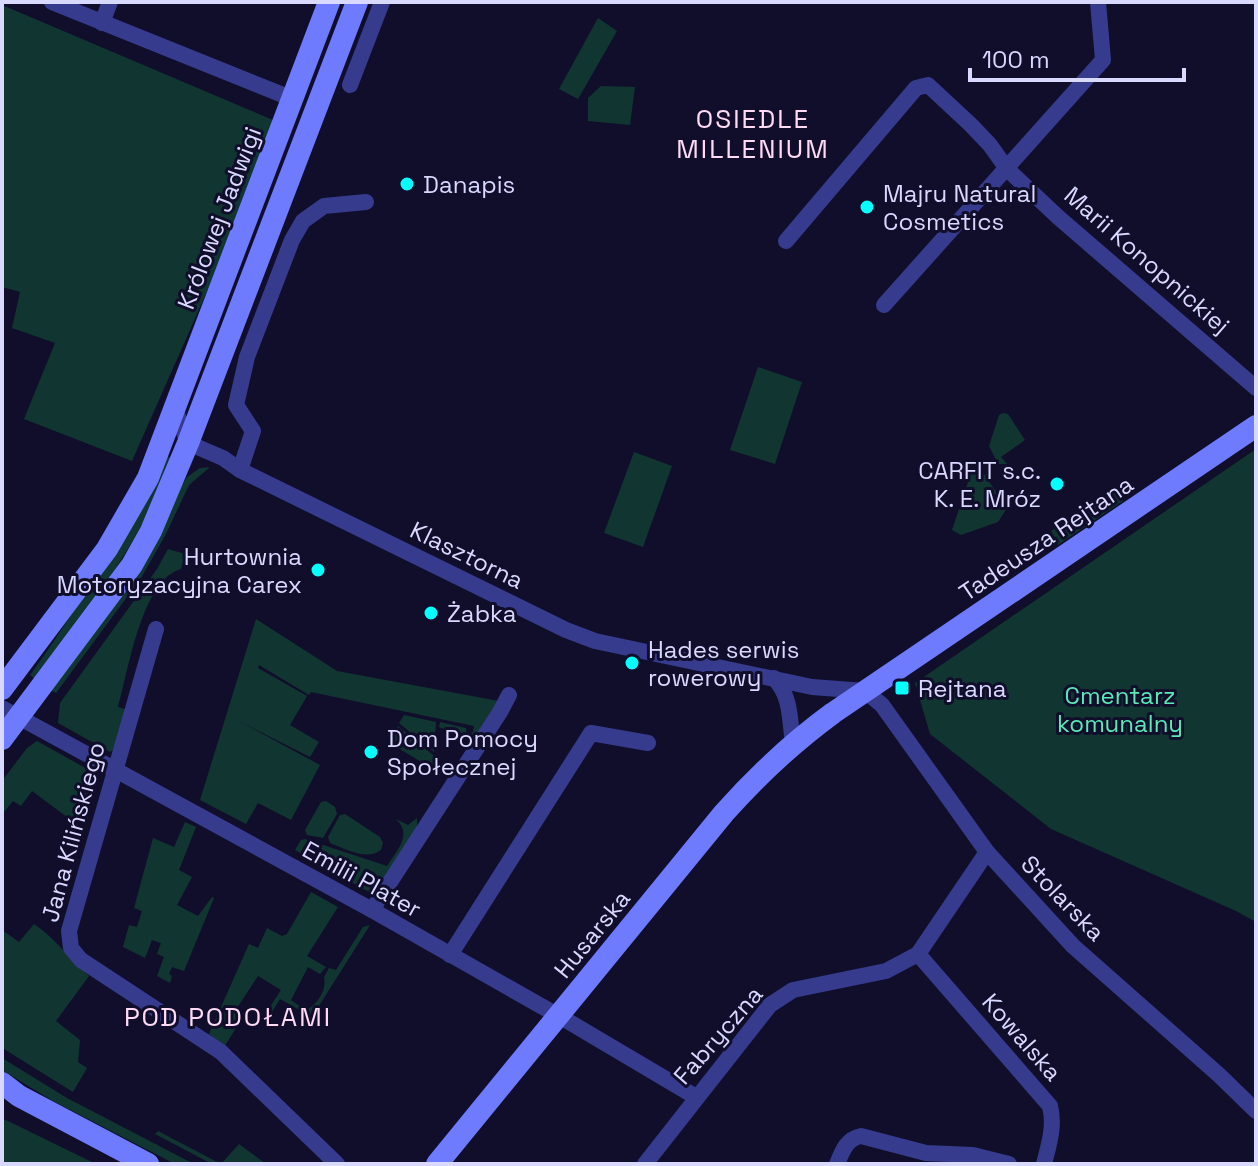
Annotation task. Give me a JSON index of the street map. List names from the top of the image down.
{
  "streets": {
    "main road": ["Królowej Jadwigi", "Tadeusza Rejtana", "Husarska"],
    "street": [
      "Marii Konopnickiej",
      "Klasztorna",
      "Jana Kilińskiego",
      "Emilii Plater",
      "Stolarska",
      "Fabryczna",
      "Kowalska"
    ]
  },
  "crossings": [
    ["Tadeusza Rejtana", "Stolarska"],
    ["Tadeusza Rejtana", "Husarska"],
    ["Jana Kilińskiego", "Emilii Plater"],
    ["Emilii Plater", "Husarska"],
    ["Emilii Plater", "Fabryczna"],
    ["Stolarska", "Husarska"],
    ["Stolarska", "Fabryczna"],
    ["Fabryczna", "Kowalska"]
  ],
  "districts": ["OSIEDLE MILLENIUM", "POD PODOŁAMI"],
  "parks": ["Cmentarz komunalny"],
  "places": {
    "other": [
      "Danapis",
      "Majru Natural Cosmetics",
      "CARFIT s.c. K. E. Mróz",
      "Hurtownia Motoryzacyjna Carex",
      "Żabka",
      "Hades serwis rowerowy",
      "Dom Pomocy Społecznej"
    ],
    "transit": ["Rejtana"]
  },
  "scale_bar": "100 m"
}
